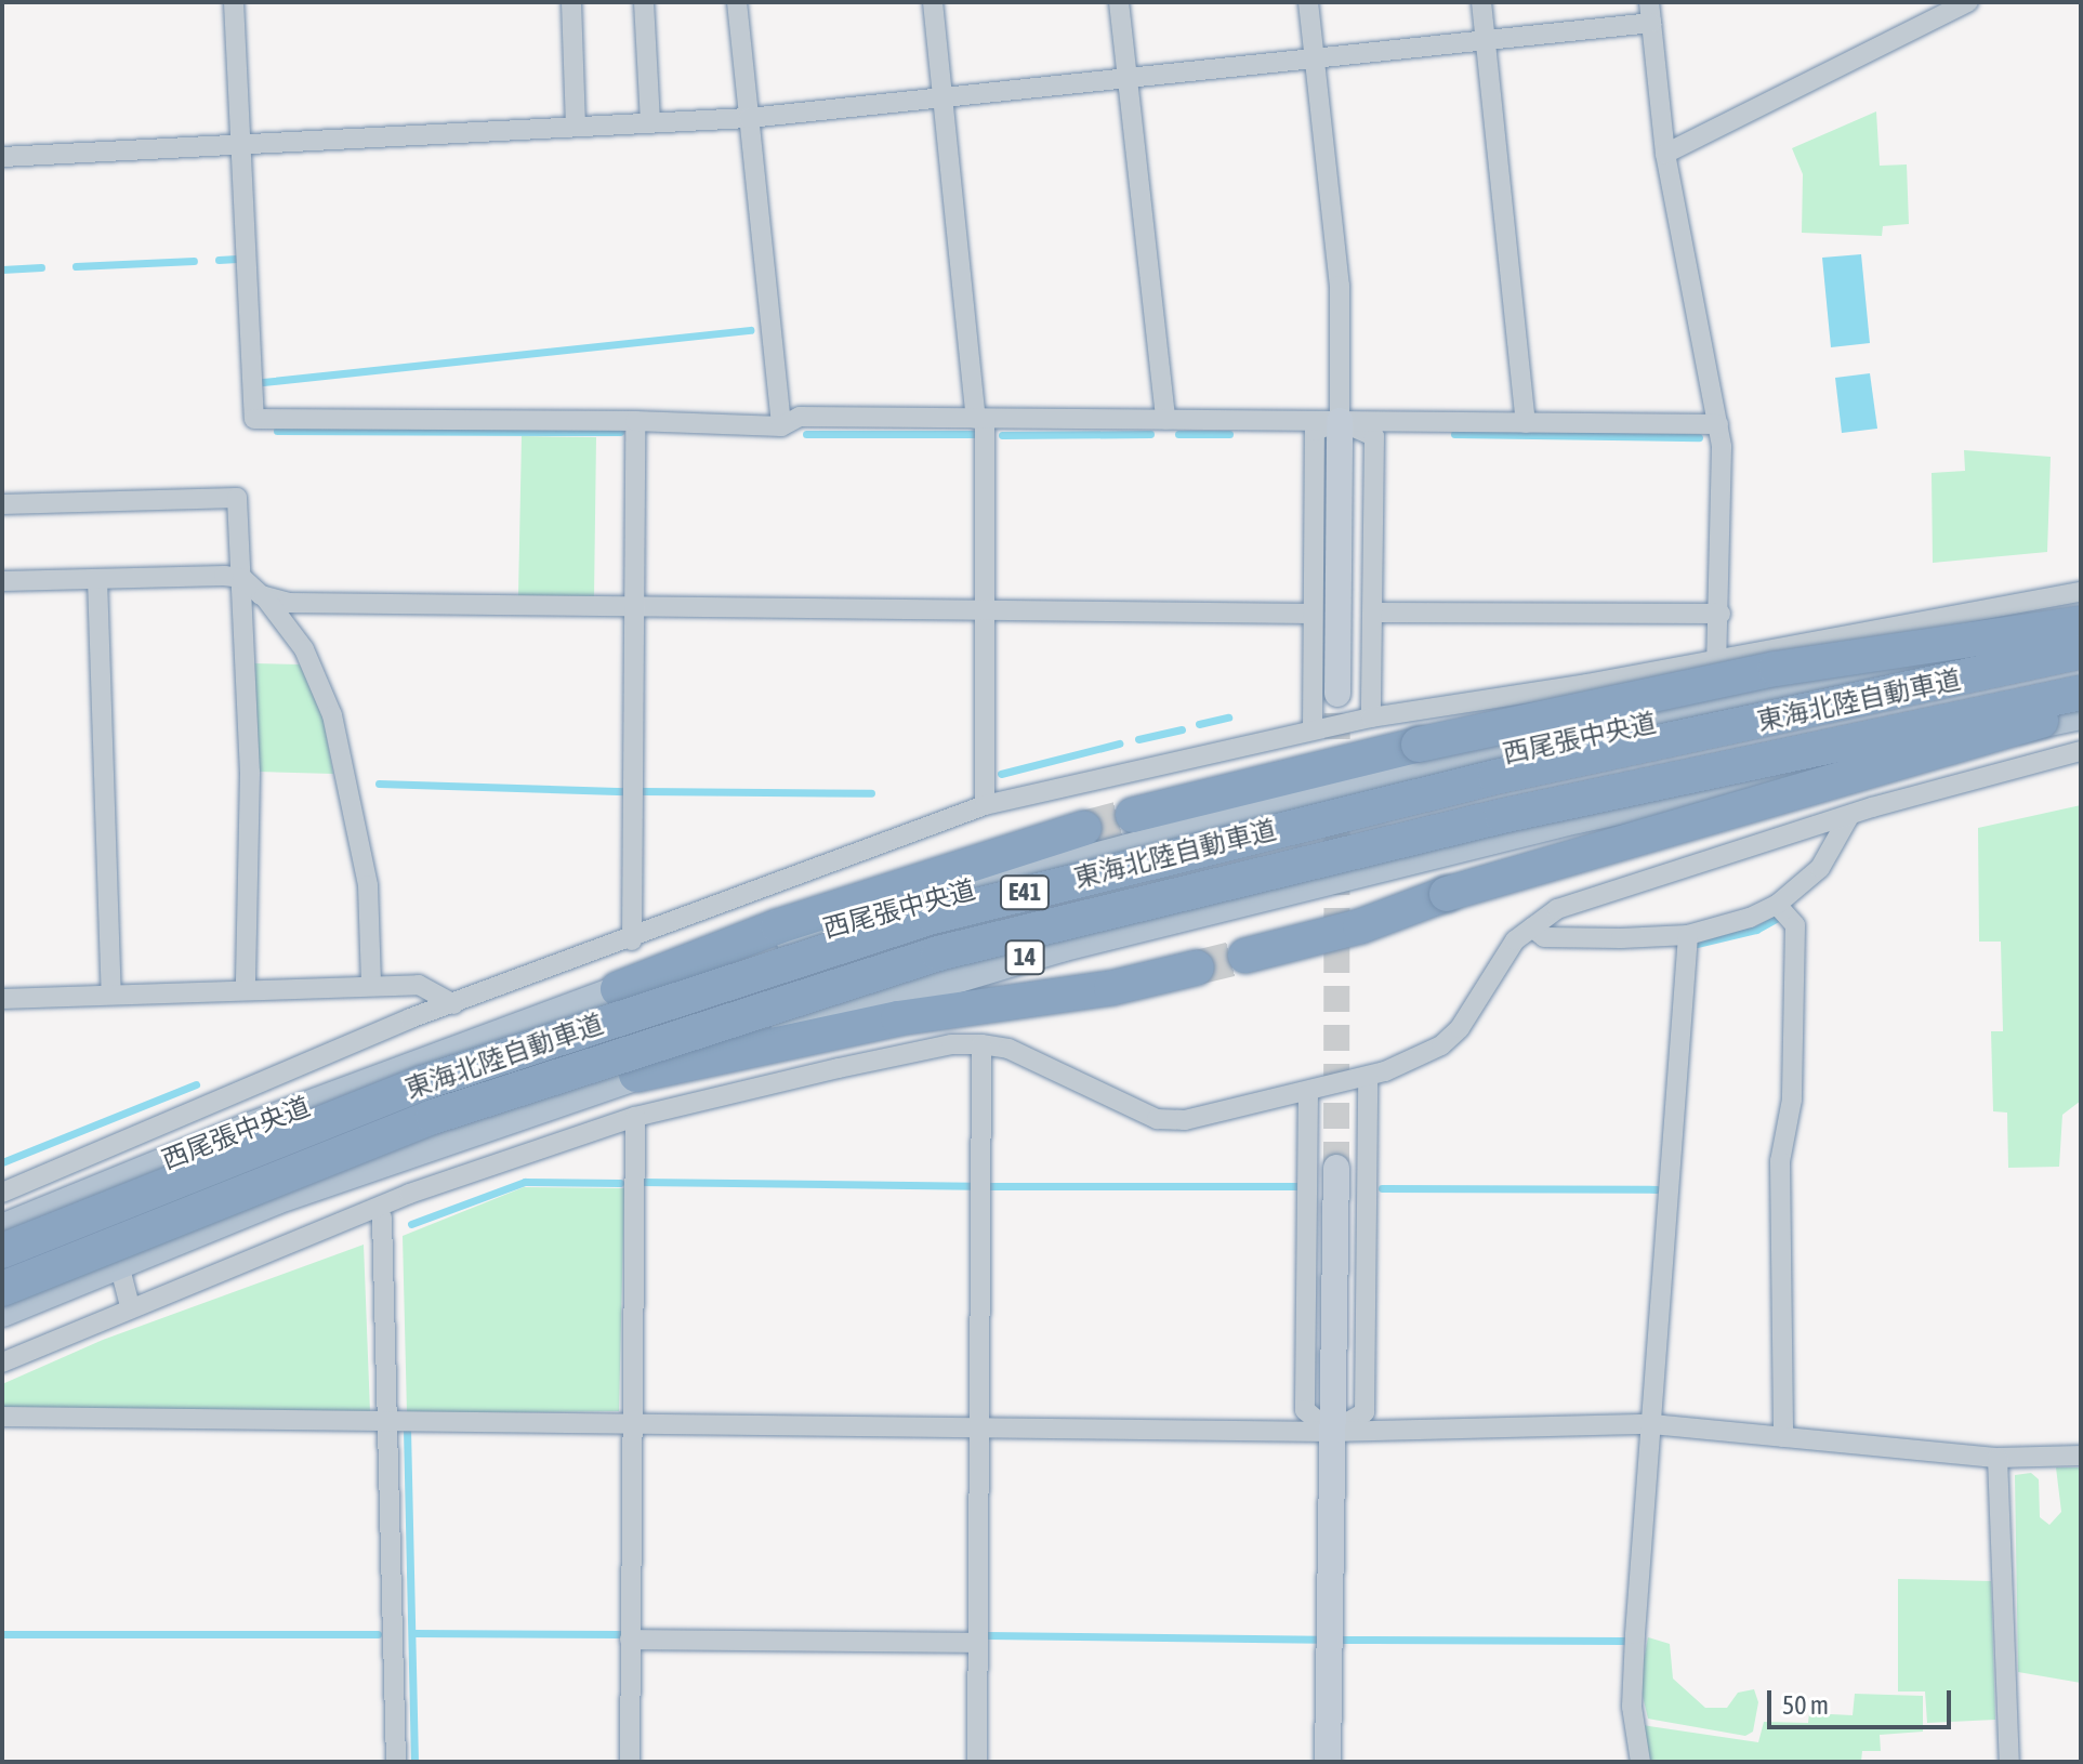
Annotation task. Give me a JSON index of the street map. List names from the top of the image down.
{
  "streets": {
    "highway": ["東海北陸自動車道", "E41"],
    "main road": ["西尾張中央道", "14"]
  },
  "crossings": [
    ["東海北陸自動車道", "14"]
  ],
  "scale_bar": "50 m"
}
